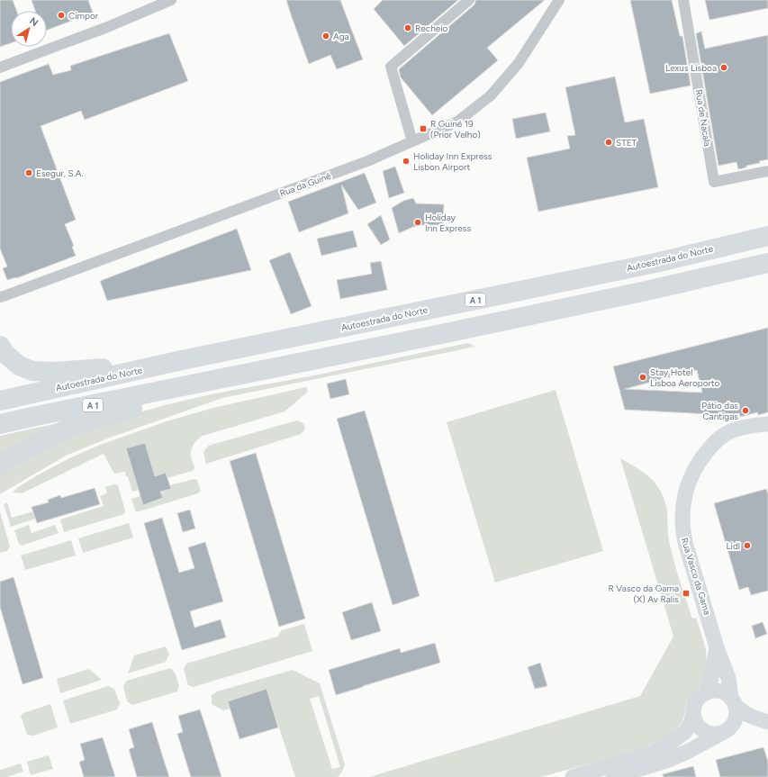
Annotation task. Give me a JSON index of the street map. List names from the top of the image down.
{
  "streets": {
    "highway": ["Autoestrada do Norte", "A 1"],
    "street": ["Rua de Nacala", "Rua da Guiné", "Rua Vasco da Gama"]
  },
  "places": {
    "other": [
      "Cimpor",
      "Recheio",
      "Aga",
      "Lexus Lisboa",
      "STET",
      "Holiday Inn Express Lisbon Airport",
      "Esegur, S.A.",
      "Holiday Inn Express",
      "Stay Hotel Lisboa Aeroporto",
      "Pátio das Cantigas",
      "Lidl"
    ],
    "transit": ["R Guiné 19 (Prior Velho)", "R Vasco da Gama (X) Av Ralis"]
  },
  "north": "top right"
}
